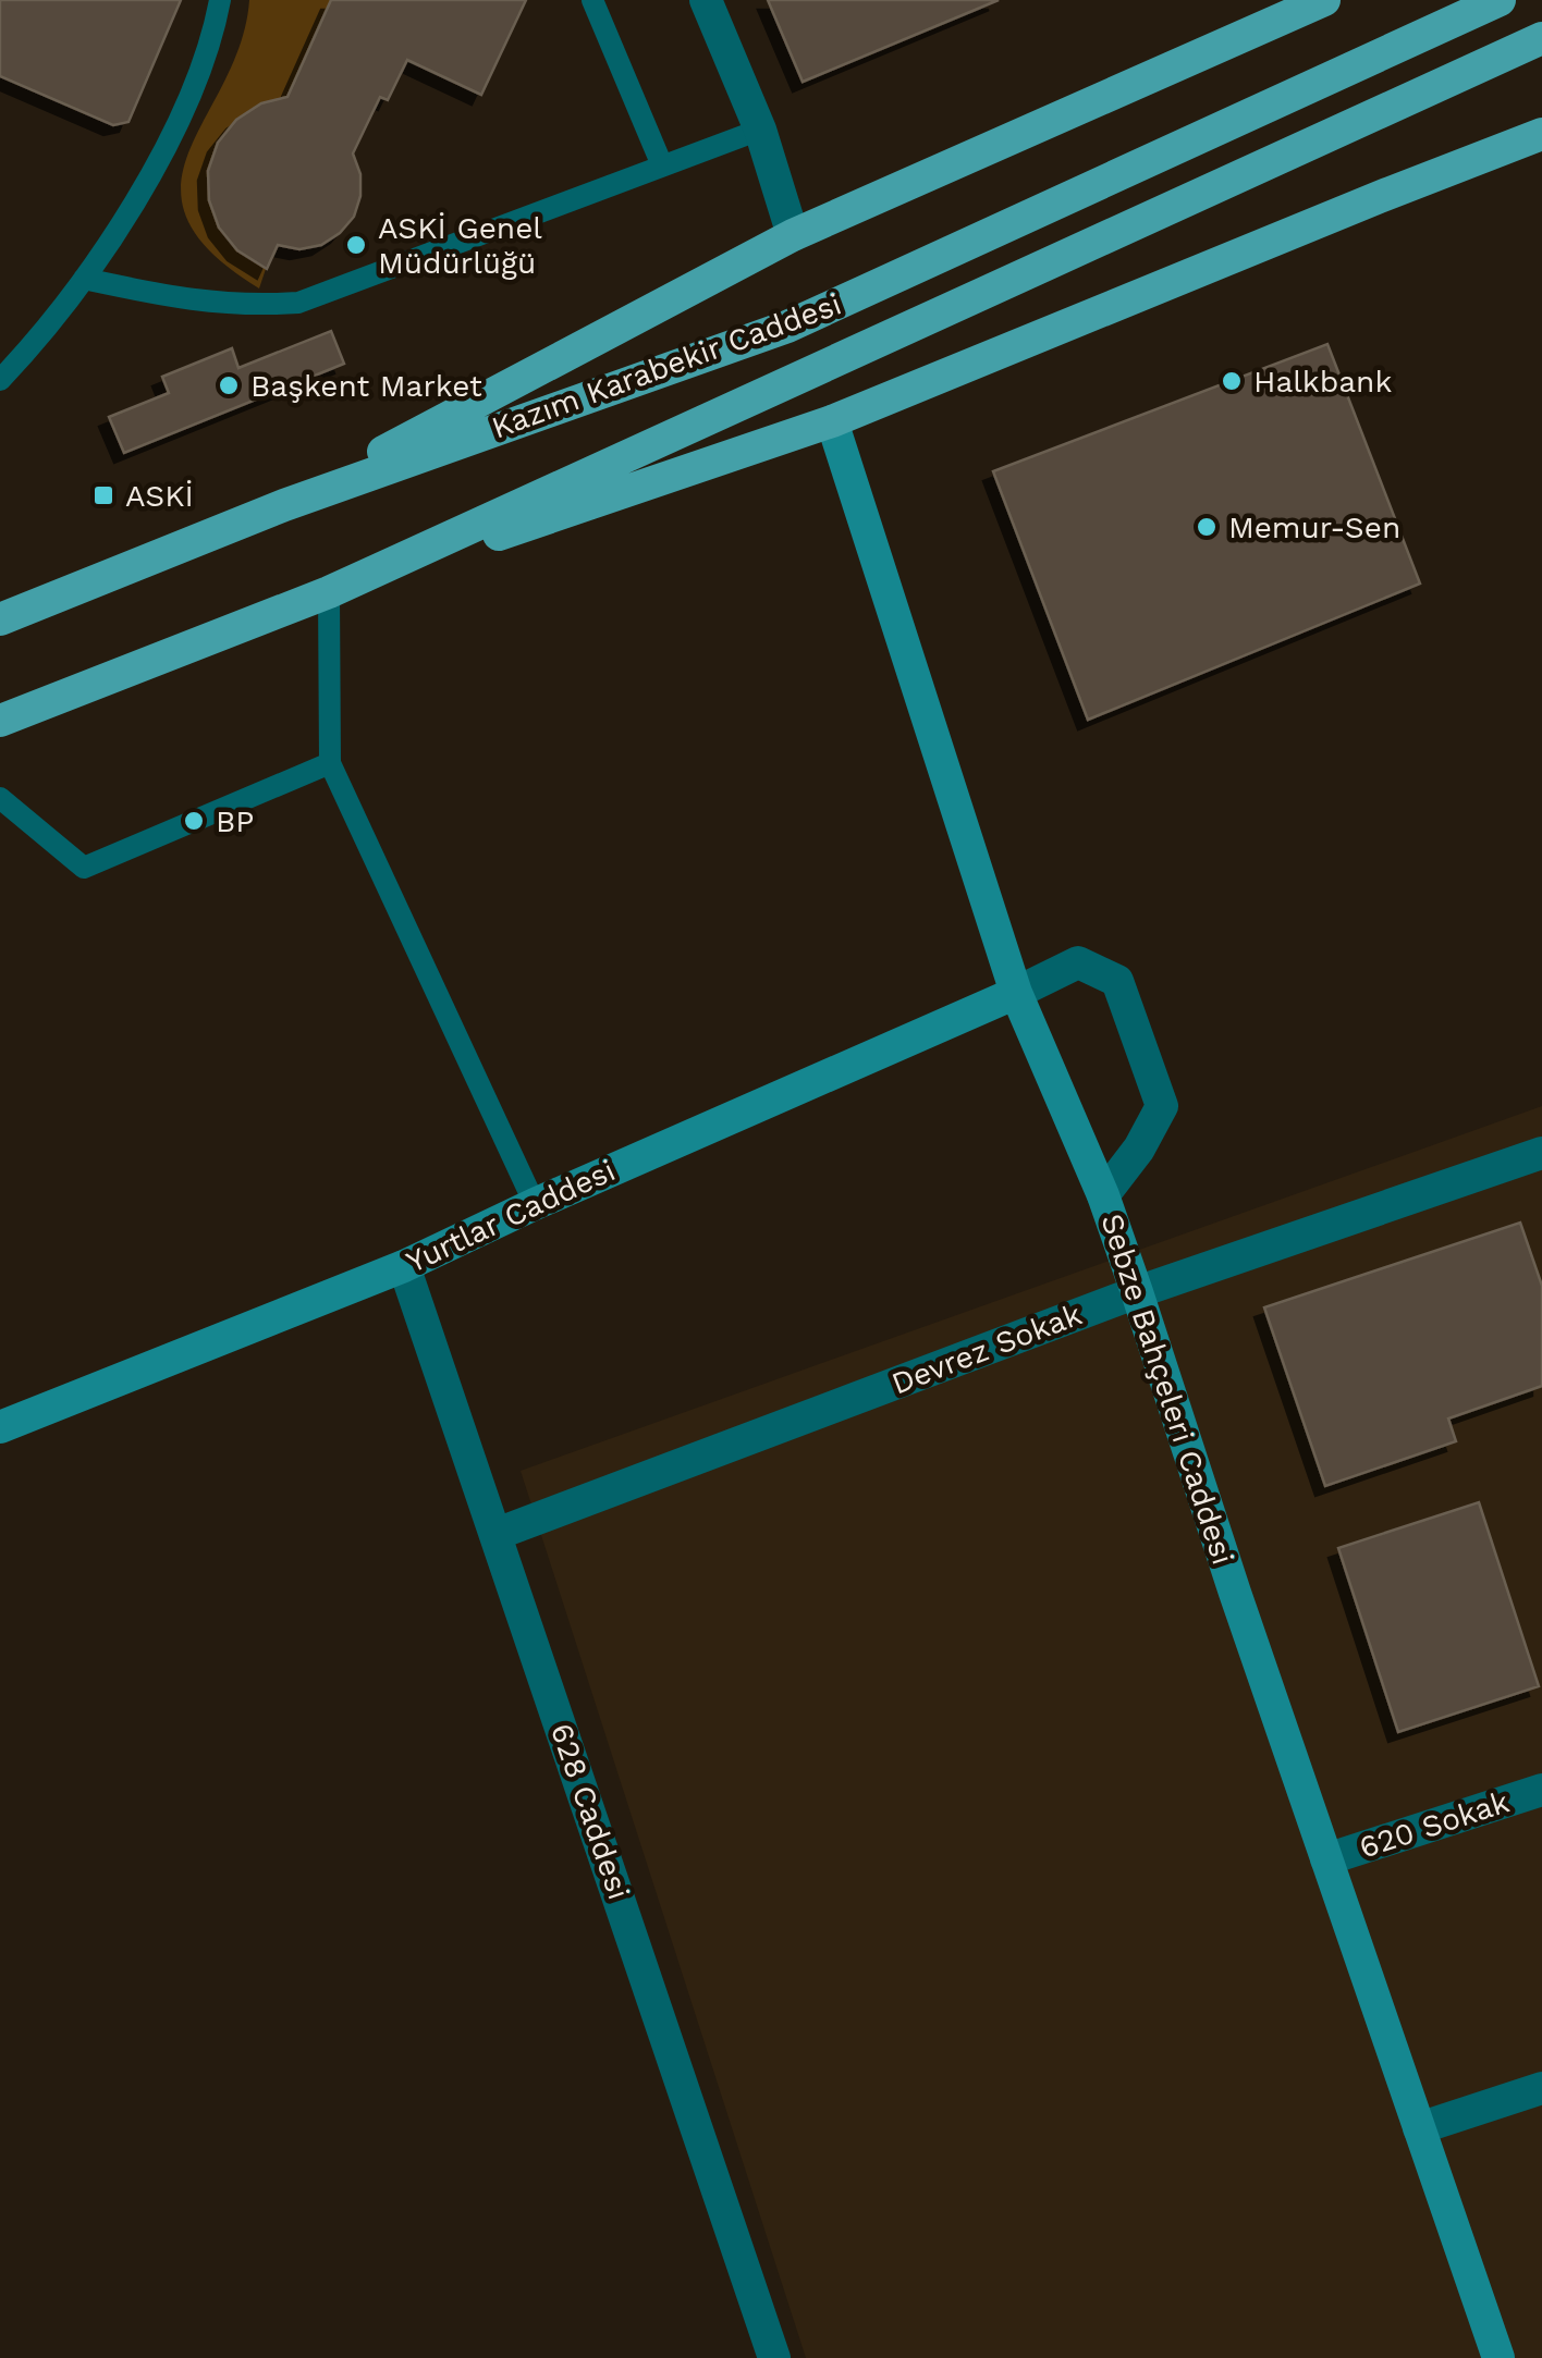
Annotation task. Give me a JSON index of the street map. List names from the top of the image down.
{
  "streets": {
    "main road": ["Kazım Karabekir Caddesi"],
    "street": [
      "Yurtlar Caddesi",
      "Devrez Sokak",
      "Sebze Bahçeleri Caddesi",
      "628 Caddesi",
      "620 Sokak"
    ]
  },
  "crossings": [
    ["Kazım Karabekir Caddesi", "Sebze Bahçeleri Caddesi"],
    ["Yurtlar Caddesi", "Sebze Bahçeleri Caddesi"],
    ["Yurtlar Caddesi", "628 Caddesi"],
    ["Devrez Sokak", "Sebze Bahçeleri Caddesi"],
    ["Devrez Sokak", "628 Caddesi"],
    ["Sebze Bahçeleri Caddesi", "620 Sokak"]
  ],
  "places": {
    "other": [
      "ASKİ Genel Müdürlüğü",
      "Halkbank",
      "Başkent Market",
      "Memur-Sen",
      "BP"
    ],
    "transit": ["ASKİ"]
  }
}
